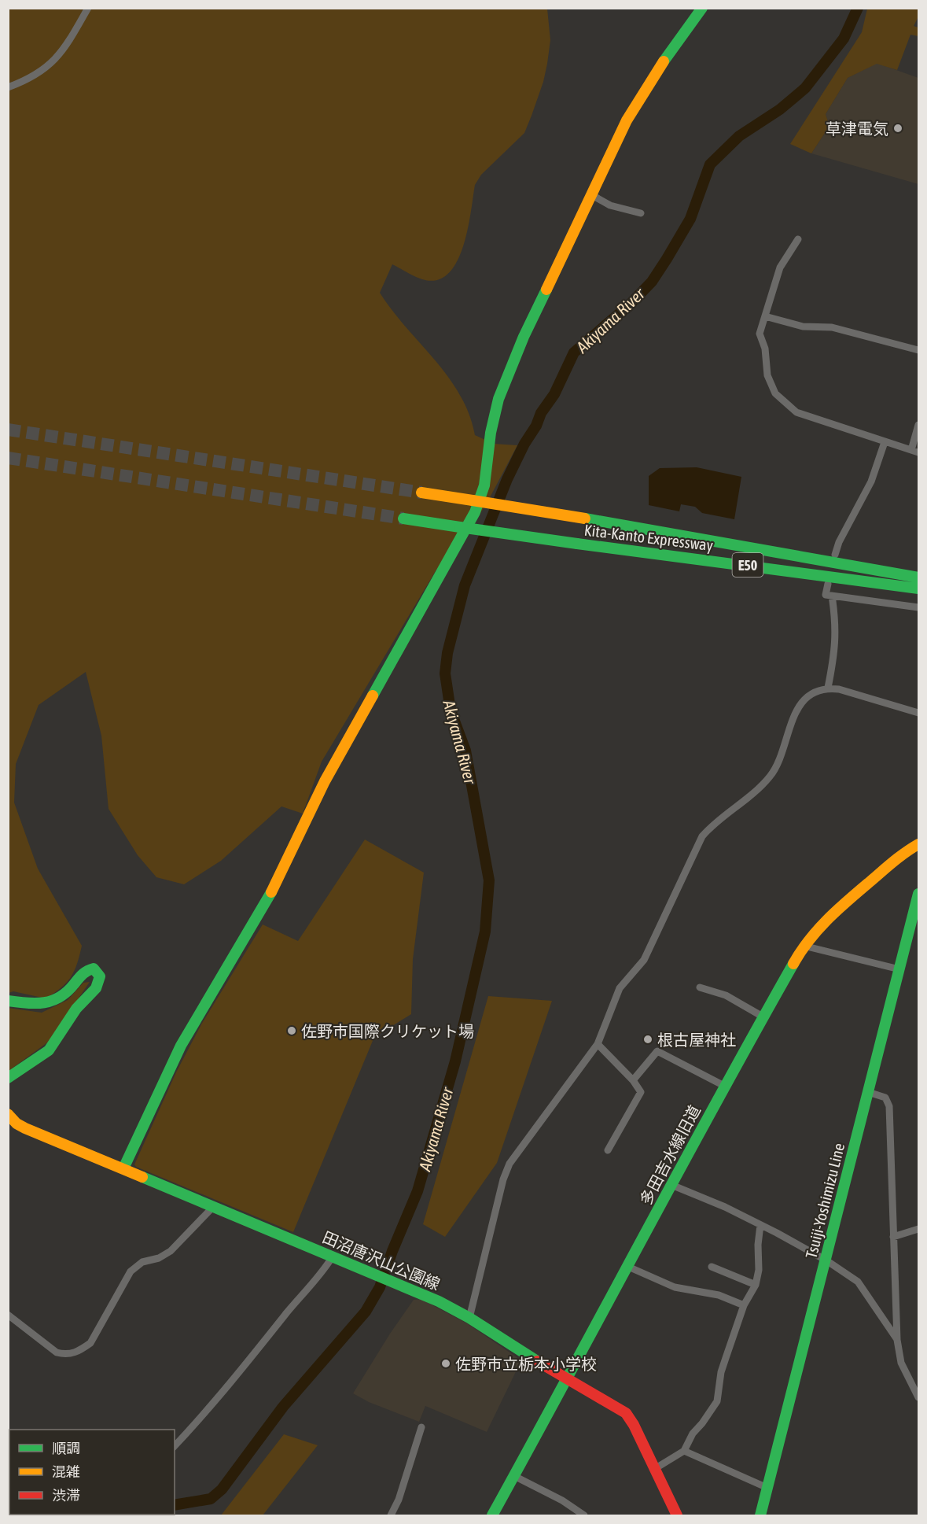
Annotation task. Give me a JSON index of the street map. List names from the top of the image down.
{
  "streets": {
    "main road": [
      "Kita-Kanto Expressway",
      "E50",
      "多田吉水線旧道",
      "Tsuiji-Yoshimizu Line",
      "田沼唐沢山公園線"
    ]
  },
  "crossings": [
    ["多田吉水線旧道", "田沼唐沢山公園線"]
  ],
  "water": ["Akiyama River"],
  "places": [
    "草津電気",
    "佐野市国際クリケット場",
    "根古屋神社",
    "佐野市立栃本小学校"
  ],
  "legend": ["順調", "混雑", "渋滞"]
}
